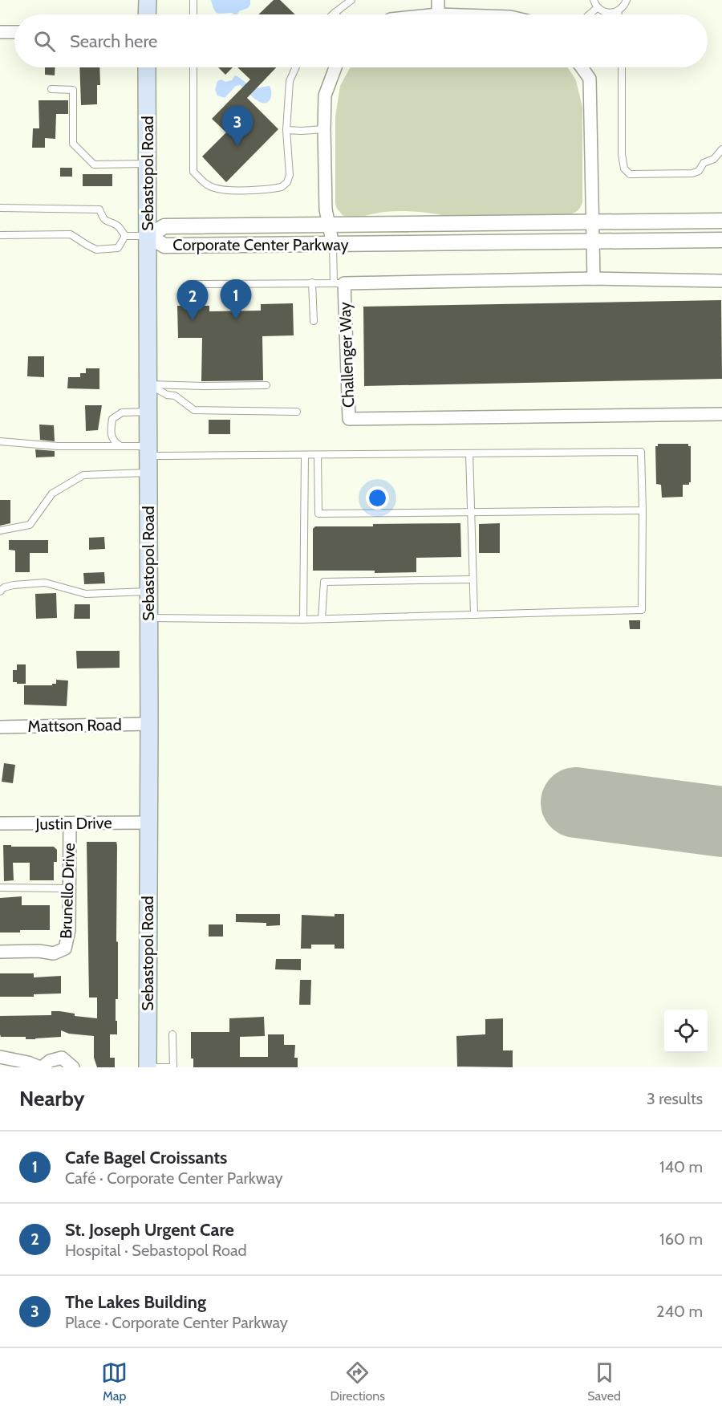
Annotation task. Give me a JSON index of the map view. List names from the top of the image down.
{
  "streets": {
    "main road": ["Sebastopol Road"],
    "street": [
      "Corporate Center Parkway",
      "Challenger Way",
      "Mattson Road",
      "Justin Drive",
      "Brunello Drive"
    ]
  },
  "crossings": [
    ["Sebastopol Road", "Corporate Center Parkway"],
    ["Sebastopol Road", "Mattson Road"],
    ["Sebastopol Road", "Justin Drive"],
    ["Justin Drive", "Brunello Drive"]
  ],
  "page": {
    "search": "Search here",
    "pins": ["3", "1", "2"],
    "heading": ["Nearby", "3 results"],
    "list": [
      {
        "mark": "1",
        "name": "Cafe Bagel Croissants",
        "note": "Café · Corporate Center Parkway",
        "value": "140 m"
      },
      {
        "mark": "2",
        "name": "St. Joseph Urgent Care",
        "note": "Hospital · Sebastopol Road",
        "value": "160 m"
      },
      {
        "mark": "3",
        "name": "The Lakes Building",
        "note": "Place · Corporate Center Parkway",
        "value": "240 m"
      }
    ],
    "nav": ["Map", "Directions", "Saved"]
  }
}
